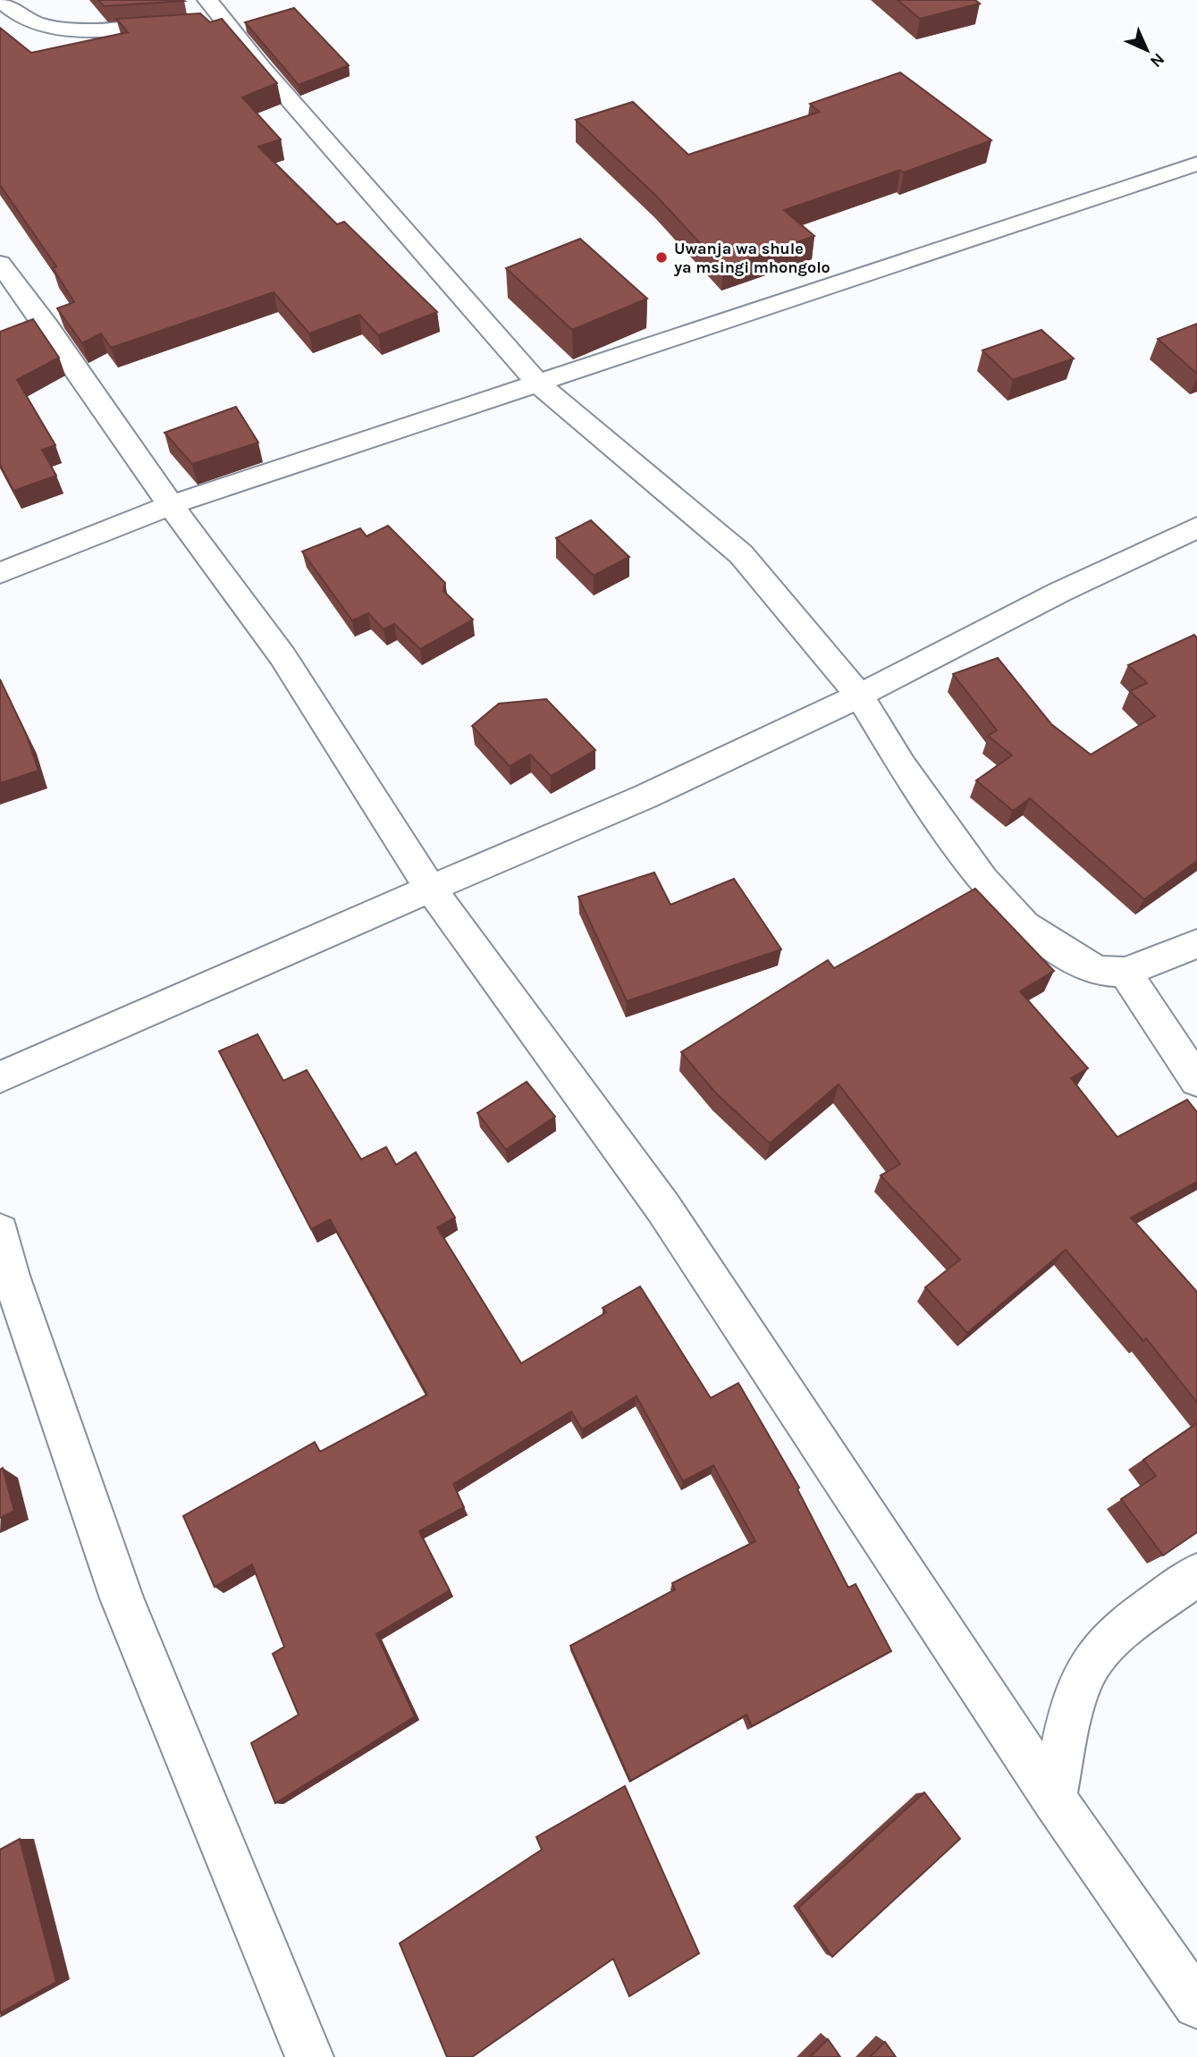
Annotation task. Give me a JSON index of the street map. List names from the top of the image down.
{
  "places": ["Uwanja wa shule ya msingi mhongolo"],
  "north": "bottom right"
}
